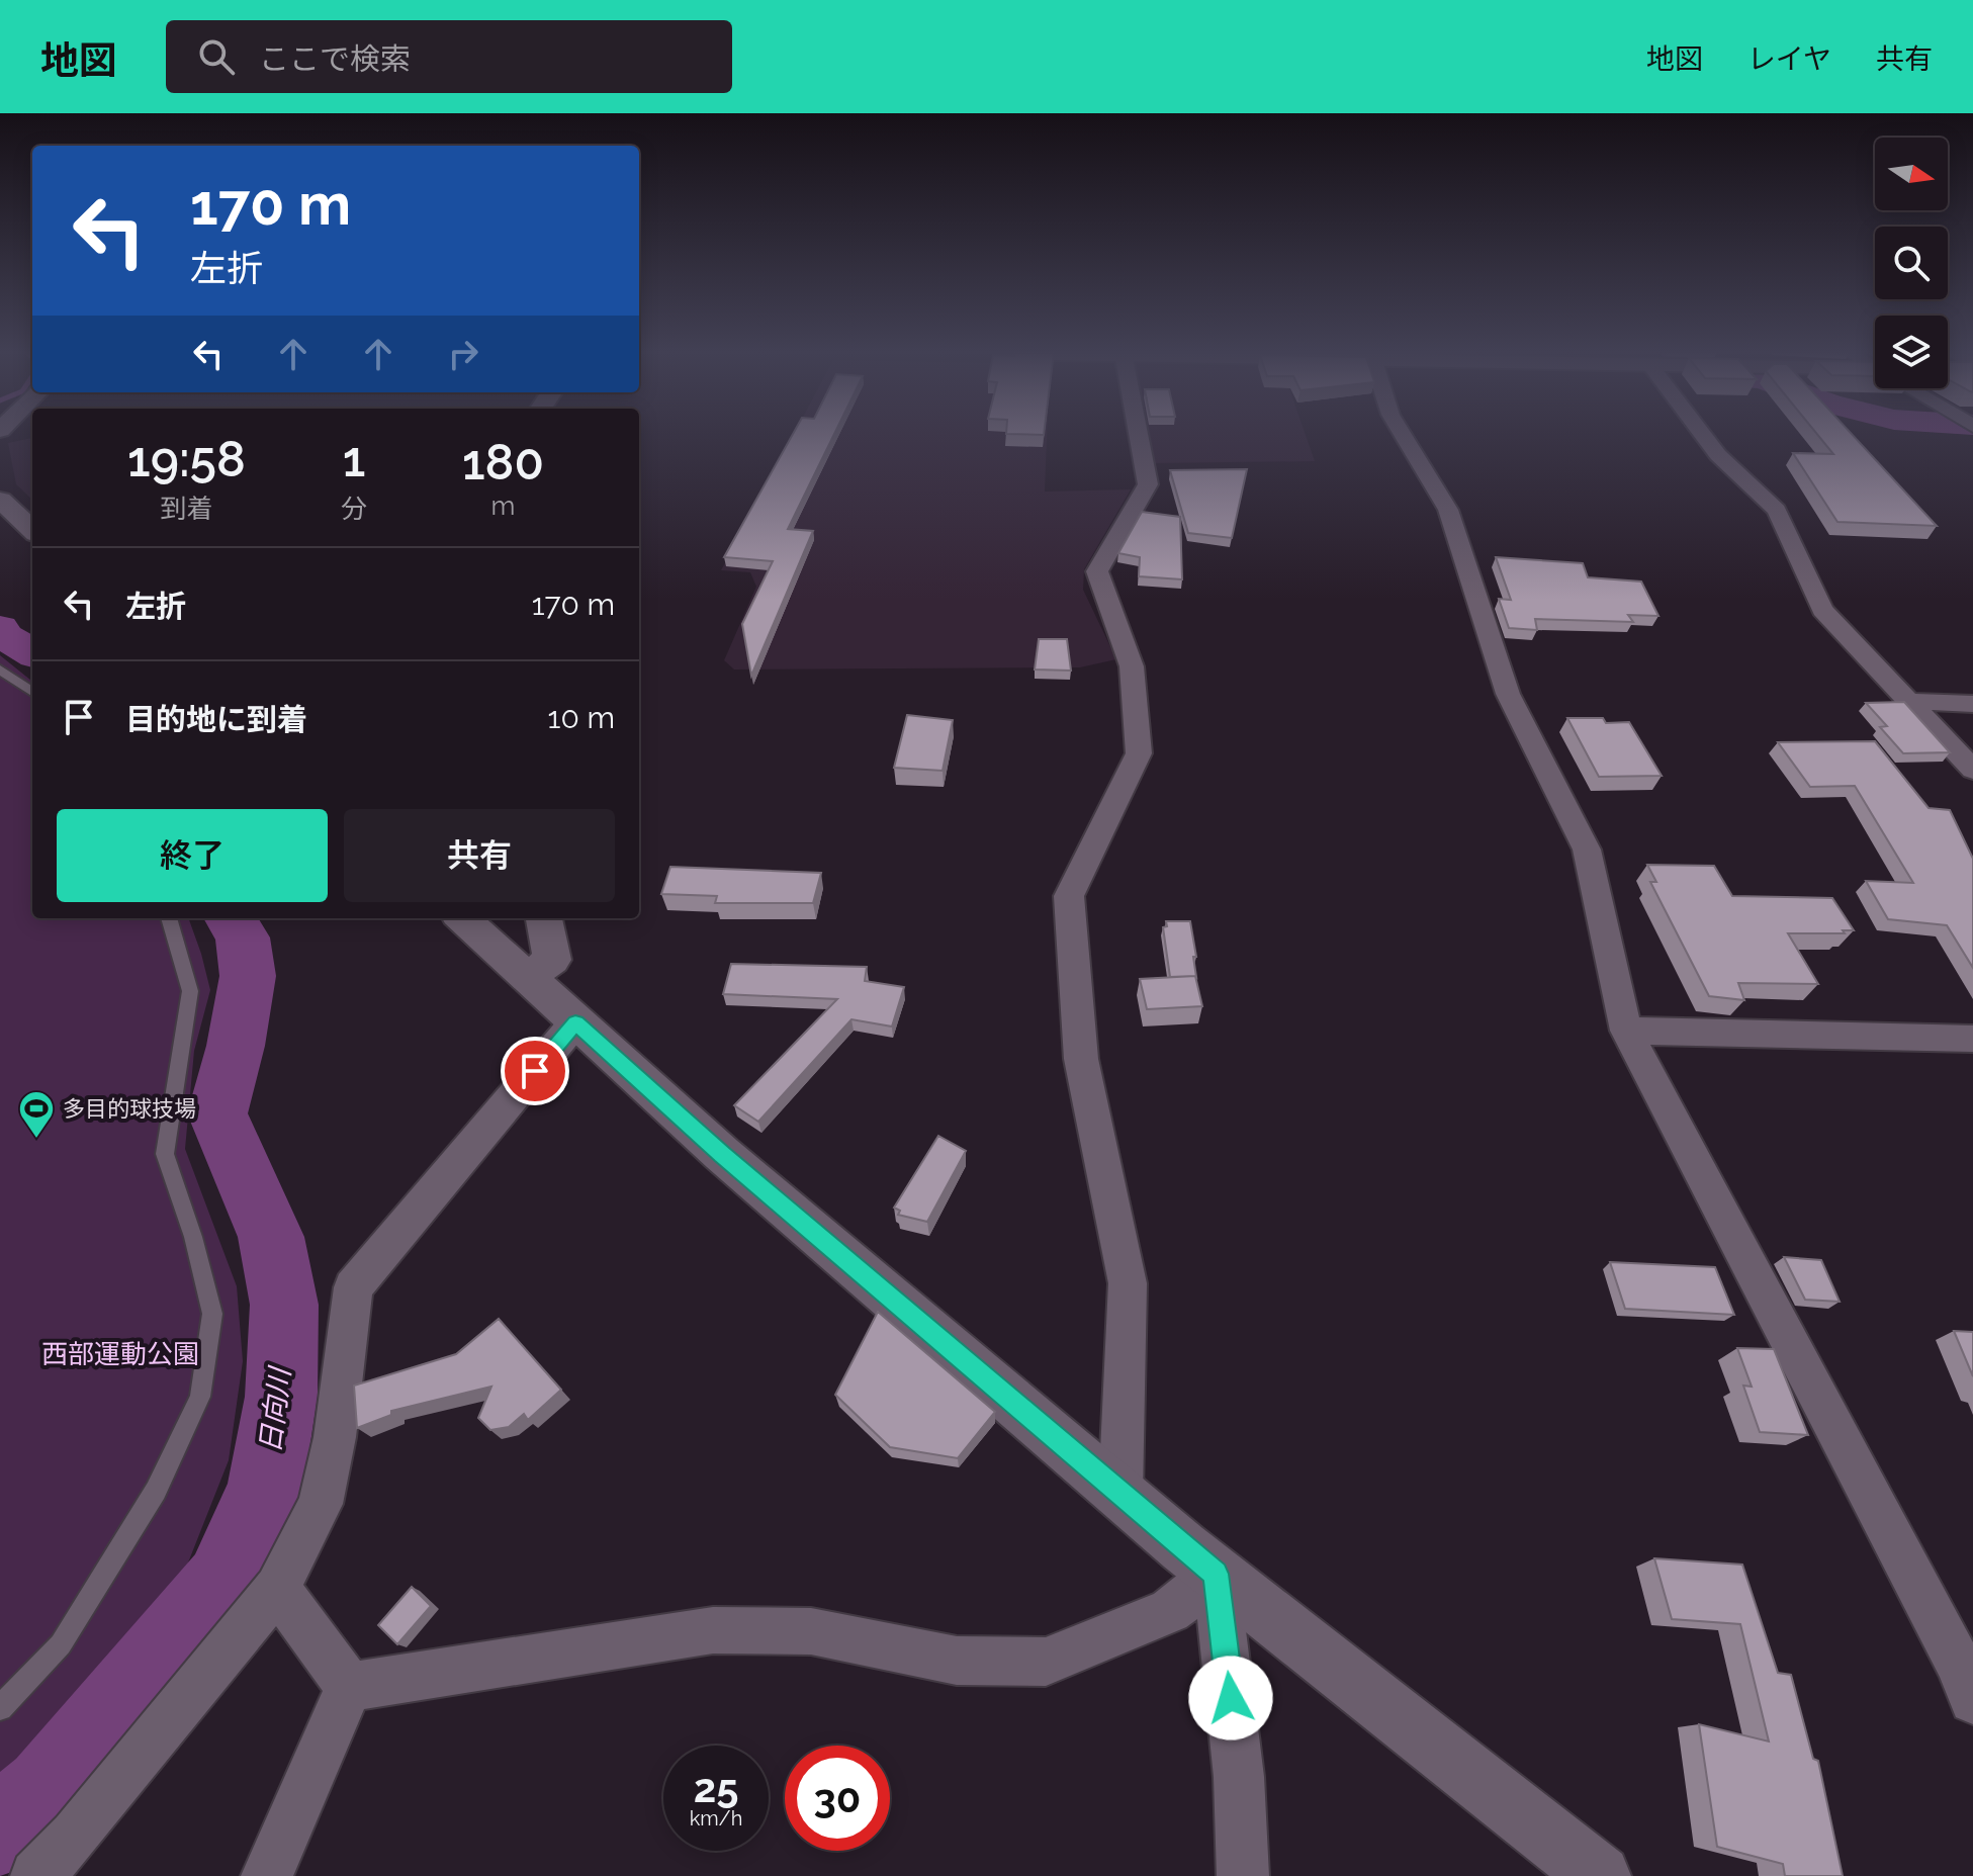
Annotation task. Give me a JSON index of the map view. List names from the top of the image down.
{
  "water": ["日向川"],
  "parks": ["西部運動公園"],
  "places": {
    "sports": ["多目的球技場"]
  },
  "north": "right",
  "page": {
    "header": "地図",
    "search": "ここで検索",
    "nav": ["地図", "レイヤ", "共有"],
    "turn": ["170 m", "左折"],
    "eta": [
      "19:58",
      "到着",
      "1",
      "分",
      "180",
      "m"
    ],
    "list": [
      {
        "name": "左折",
        "value": "170 m"
      },
      {
        "name": "目的地に到着",
        "value": "10 m"
      }
    ],
    "buttons": ["終了", "共有"],
    "speed": "25 km/h",
    "limit": "30"
  }
}
